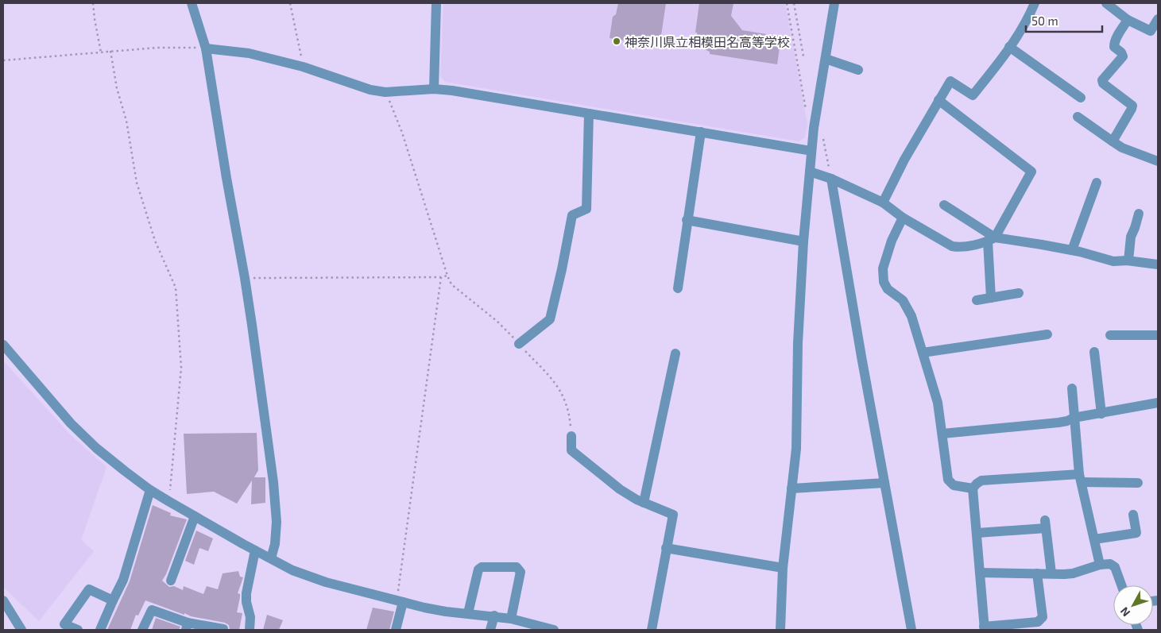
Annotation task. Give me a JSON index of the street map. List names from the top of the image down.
{
  "places": ["神奈川県立相模田名高等学校"],
  "scale_bar": "50 m",
  "north": "bottom left"
}
